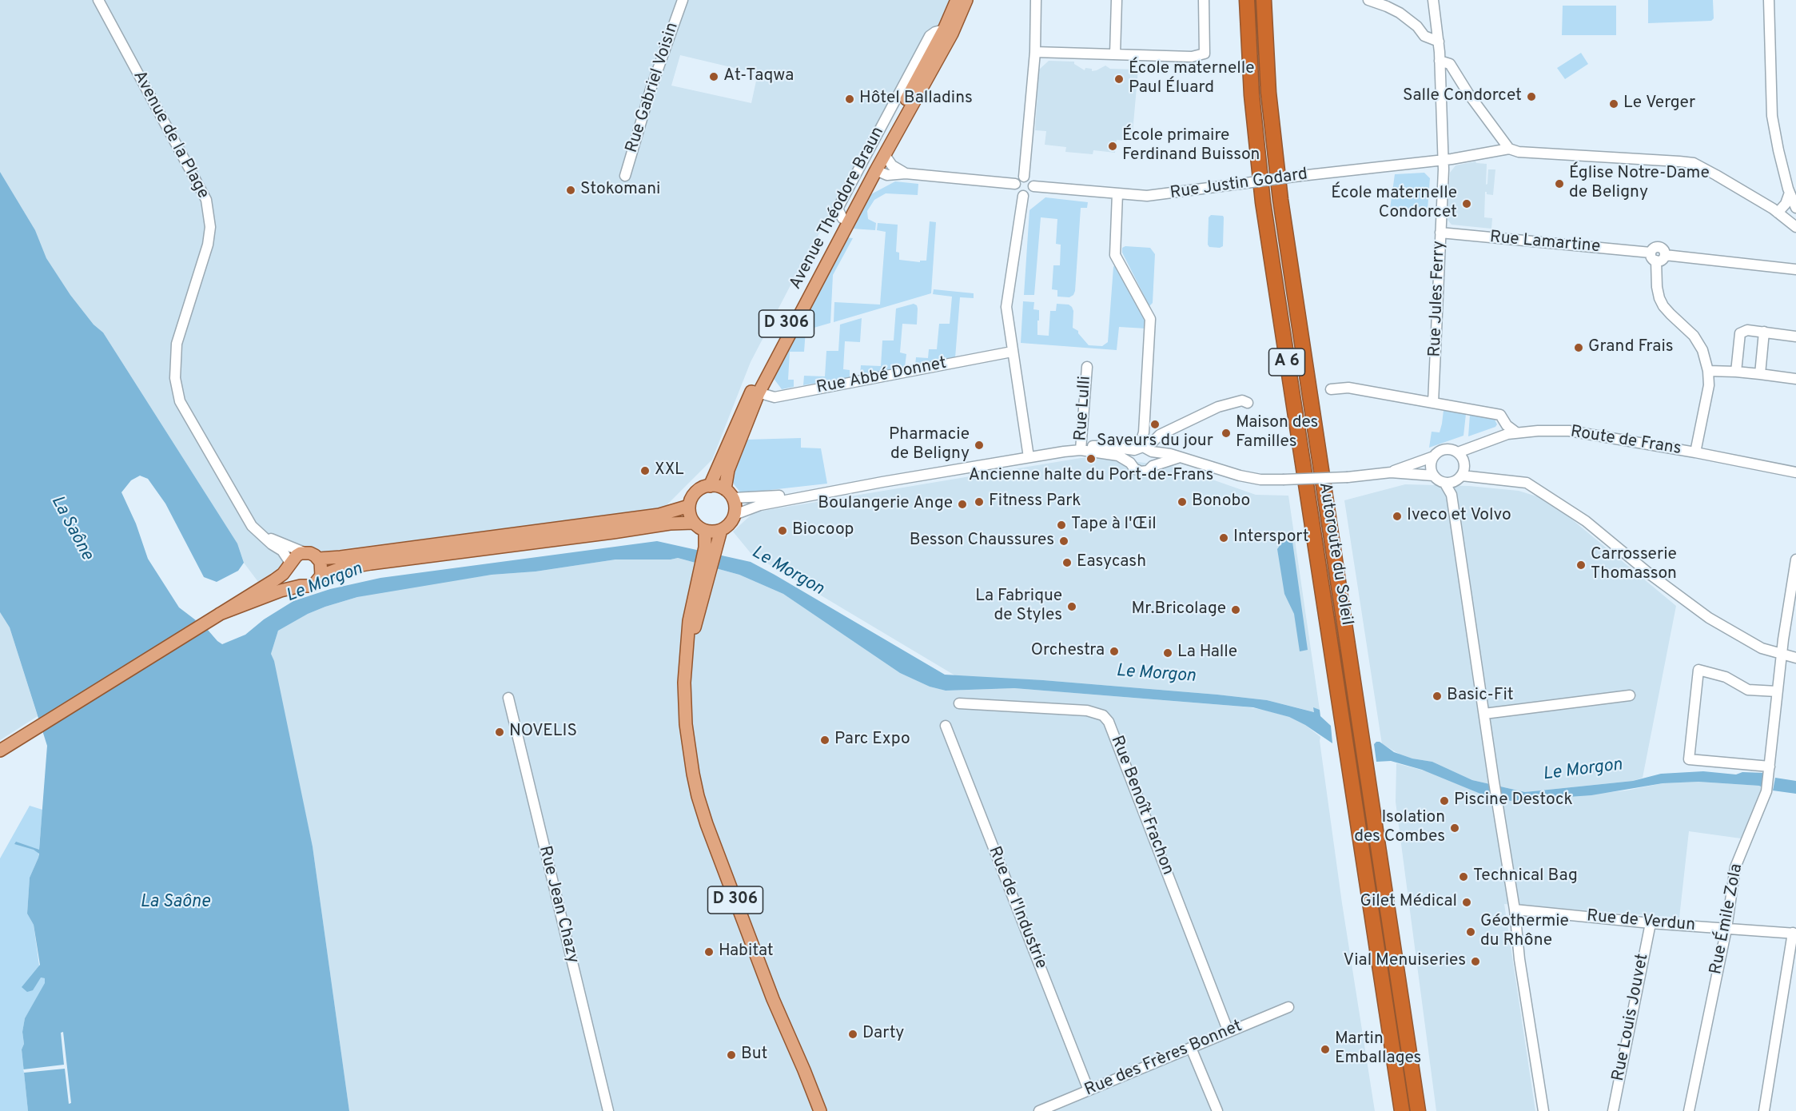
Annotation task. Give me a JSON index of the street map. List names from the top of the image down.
{
  "streets": {
    "highway": ["A 6", "Autoroute du Soleil"],
    "main road": ["Avenue Théodore Braun", "D 306"],
    "street": [
      "Rue Gabriel Voisin",
      "Avenue de la Plage",
      "Rue Justin Godard",
      "Rue Lamartine",
      "Rue Jules Ferry",
      "Rue Abbé Donnet",
      "Rue Lulli",
      "Route de Frans",
      "Rue Benoît Frachon",
      "Rue Jean Chazy",
      "Rue de l'Industrie",
      "Rue Émile Zola",
      "Rue de Verdun",
      "Rue Louis Jouvet",
      "Rue des Frères Bonnet"
    ]
  },
  "crossings": [
    ["Rue Justin Godard", "Rue Jules Ferry"],
    ["Avenue Théodore Braun", "D 306"],
    ["Avenue Théodore Braun", "Rue Abbé Donnet"],
    ["Rue Lamartine", "Rue Jules Ferry"],
    ["Rue Benoît Frachon", "Rue des Frères Bonnet"],
    ["Rue de l'Industrie", "Rue des Frères Bonnet"],
    ["Rue Émile Zola", "Rue de Verdun"],
    ["Rue de Verdun", "Rue Louis Jouvet"]
  ],
  "water": ["La Saône", "Le Morgon"],
  "places": [
    "At-Taqwa",
    "École maternelle Paul Éluard",
    "Salle Condorcet",
    "Hôtel Balladins",
    "Le Verger",
    "École primaire Ferdinand Buisson",
    "Église Notre-Dame de Beligny",
    "Stokomani",
    "École maternelle Condorcet",
    "Grand Frais",
    "Saveurs du jour",
    "Maison des Familles",
    "Pharmacie de Beligny",
    "Ancienne halte du Port-de-Frans",
    "XXL",
    "Fitness Park",
    "Bonobo",
    "Boulangerie Ange",
    "Iveco et Volvo",
    "Tape à l'Œil",
    "Biocoop",
    "Intersport",
    "Besson Chaussures",
    "Easycash",
    "Carrosserie Thomasson",
    "La Fabrique de Styles",
    "Mr.Bricolage",
    "Orchestra",
    "La Halle",
    "Basic-Fit",
    "NOVELIS",
    "Parc Expo",
    "Piscine Destock",
    "Isolation des Combes",
    "Technical Bag",
    "Gilet Médical",
    "Géothermie du Rhône",
    "Habitat",
    "Vial Menuiseries",
    "Darty",
    "Martin Emballages",
    "But"
  ]
}
